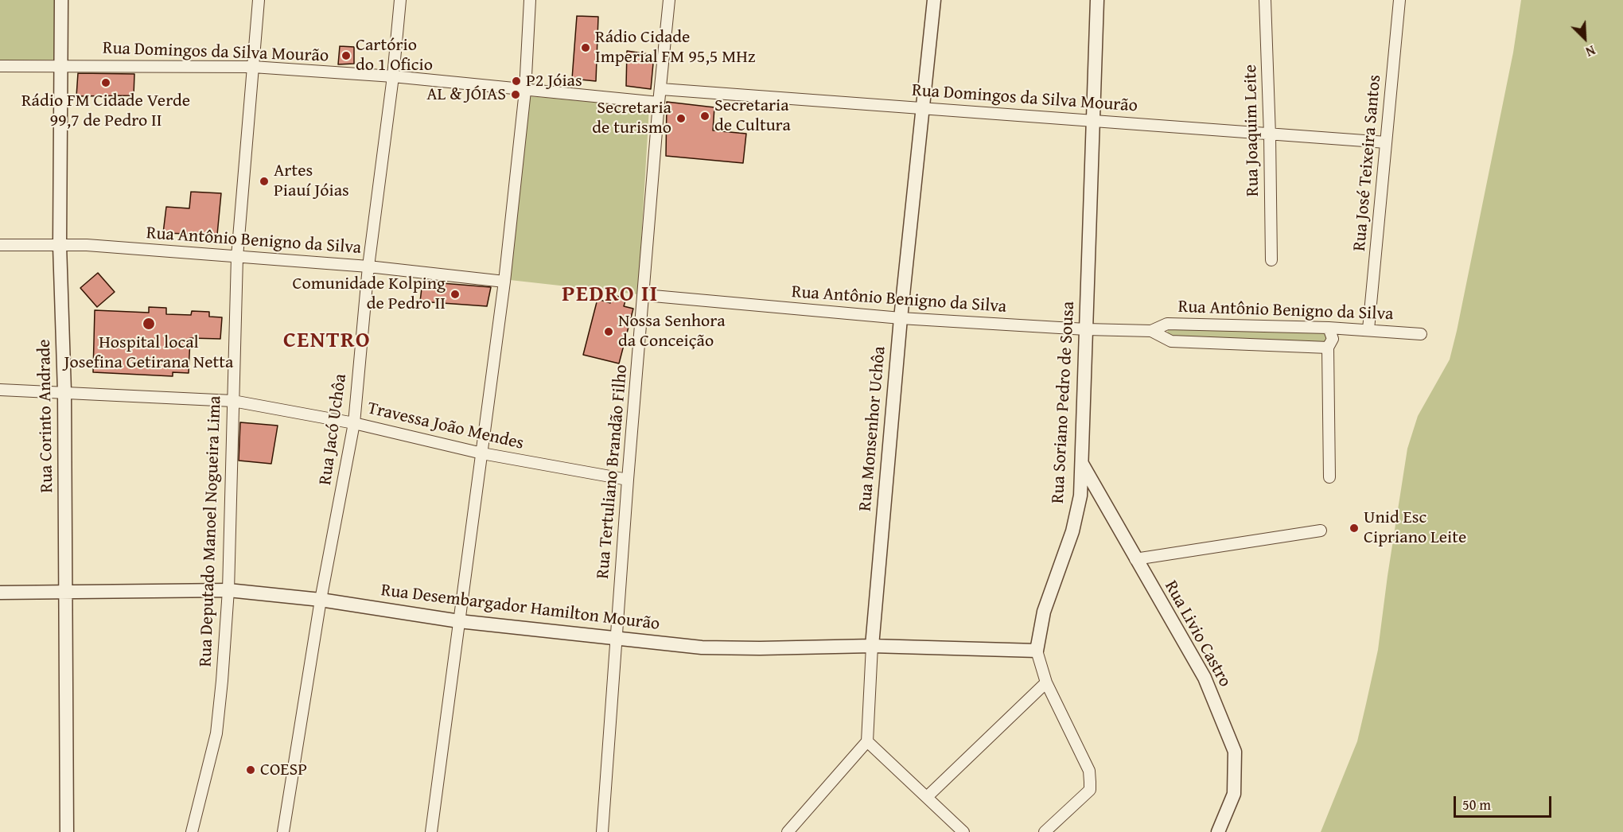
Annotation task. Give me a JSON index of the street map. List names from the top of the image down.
{
  "streets": {
    "street": [
      "Rua Domingos da Silva Mourão",
      "Rua Joaquim Leite",
      "Rua José Teixeira Santos",
      "Rua Antônio Benigno da Silva",
      "Rua Soriano Pedro de Sousa",
      "Rua Corinto Andrade",
      "Travessa João Mendes",
      "Rua Monsenhor Uchôa",
      "Rua Jacó Uchôa",
      "Rua Tertuliano Brandão Filho",
      "Rua Deputado Manoel Nogueira Lima",
      "Rua Desembargador Hamilton Mourão",
      "Rua Livio Castro"
    ]
  },
  "crossings": [
    ["Rua Domingos da Silva Mourão", "Rua Joaquim Leite"],
    ["Rua Domingos da Silva Mourão", "Rua José Teixeira Santos"],
    ["Rua Domingos da Silva Mourão", "Rua Soriano Pedro de Sousa"],
    ["Rua Domingos da Silva Mourão", "Rua Corinto Andrade"],
    ["Rua Domingos da Silva Mourão", "Rua Monsenhor Uchôa"],
    ["Rua Domingos da Silva Mourão", "Rua Jacó Uchôa"],
    ["Rua Domingos da Silva Mourão", "Rua Tertuliano Brandão Filho"],
    ["Rua Domingos da Silva Mourão", "Rua Deputado Manoel Nogueira Lima"],
    ["Rua José Teixeira Santos", "Rua Antônio Benigno da Silva"],
    ["Rua Antônio Benigno da Silva", "Rua Soriano Pedro de Sousa"],
    ["Rua Antônio Benigno da Silva", "Rua Corinto Andrade"],
    ["Rua Antônio Benigno da Silva", "Rua Monsenhor Uchôa"],
    ["Rua Antônio Benigno da Silva", "Rua Jacó Uchôa"],
    ["Rua Antônio Benigno da Silva", "Rua Tertuliano Brandão Filho"],
    ["Rua Antônio Benigno da Silva", "Rua Deputado Manoel Nogueira Lima"],
    ["Rua Soriano Pedro de Sousa", "Rua Desembargador Hamilton Mourão"],
    ["Rua Soriano Pedro de Sousa", "Rua Livio Castro"],
    ["Rua Corinto Andrade", "Travessa João Mendes"],
    ["Rua Corinto Andrade", "Rua Desembargador Hamilton Mourão"],
    ["Travessa João Mendes", "Rua Jacó Uchôa"],
    ["Travessa João Mendes", "Rua Tertuliano Brandão Filho"],
    ["Travessa João Mendes", "Rua Deputado Manoel Nogueira Lima"],
    ["Rua Monsenhor Uchôa", "Rua Desembargador Hamilton Mourão"],
    ["Rua Jacó Uchôa", "Rua Desembargador Hamilton Mourão"],
    ["Rua Tertuliano Brandão Filho", "Rua Desembargador Hamilton Mourão"],
    ["Rua Deputado Manoel Nogueira Lima", "Rua Desembargador Hamilton Mourão"]
  ],
  "districts": ["PEDRO II", "CENTRO"],
  "places": [
    "Rádio Cidade Imperial FM 95,5 MHz",
    "Cartório do 1 Oficio",
    "P2 Jóias",
    "Rádio FM Cidade Verde 99,7 de Pedro II",
    "AL & JÓIAS",
    "Secretaria de Cultura",
    "Secretaria de turismo",
    "Artes Piauí Jóias",
    "Comunidade Kolping de Pedro II",
    "Hospital local Josefina Getirana Netta",
    "Nossa Senhora da Conceição",
    "Unid Esc Cipriano Leite",
    "COESP"
  ],
  "scale_bar": "50 m",
  "north": "bottom right"
}
